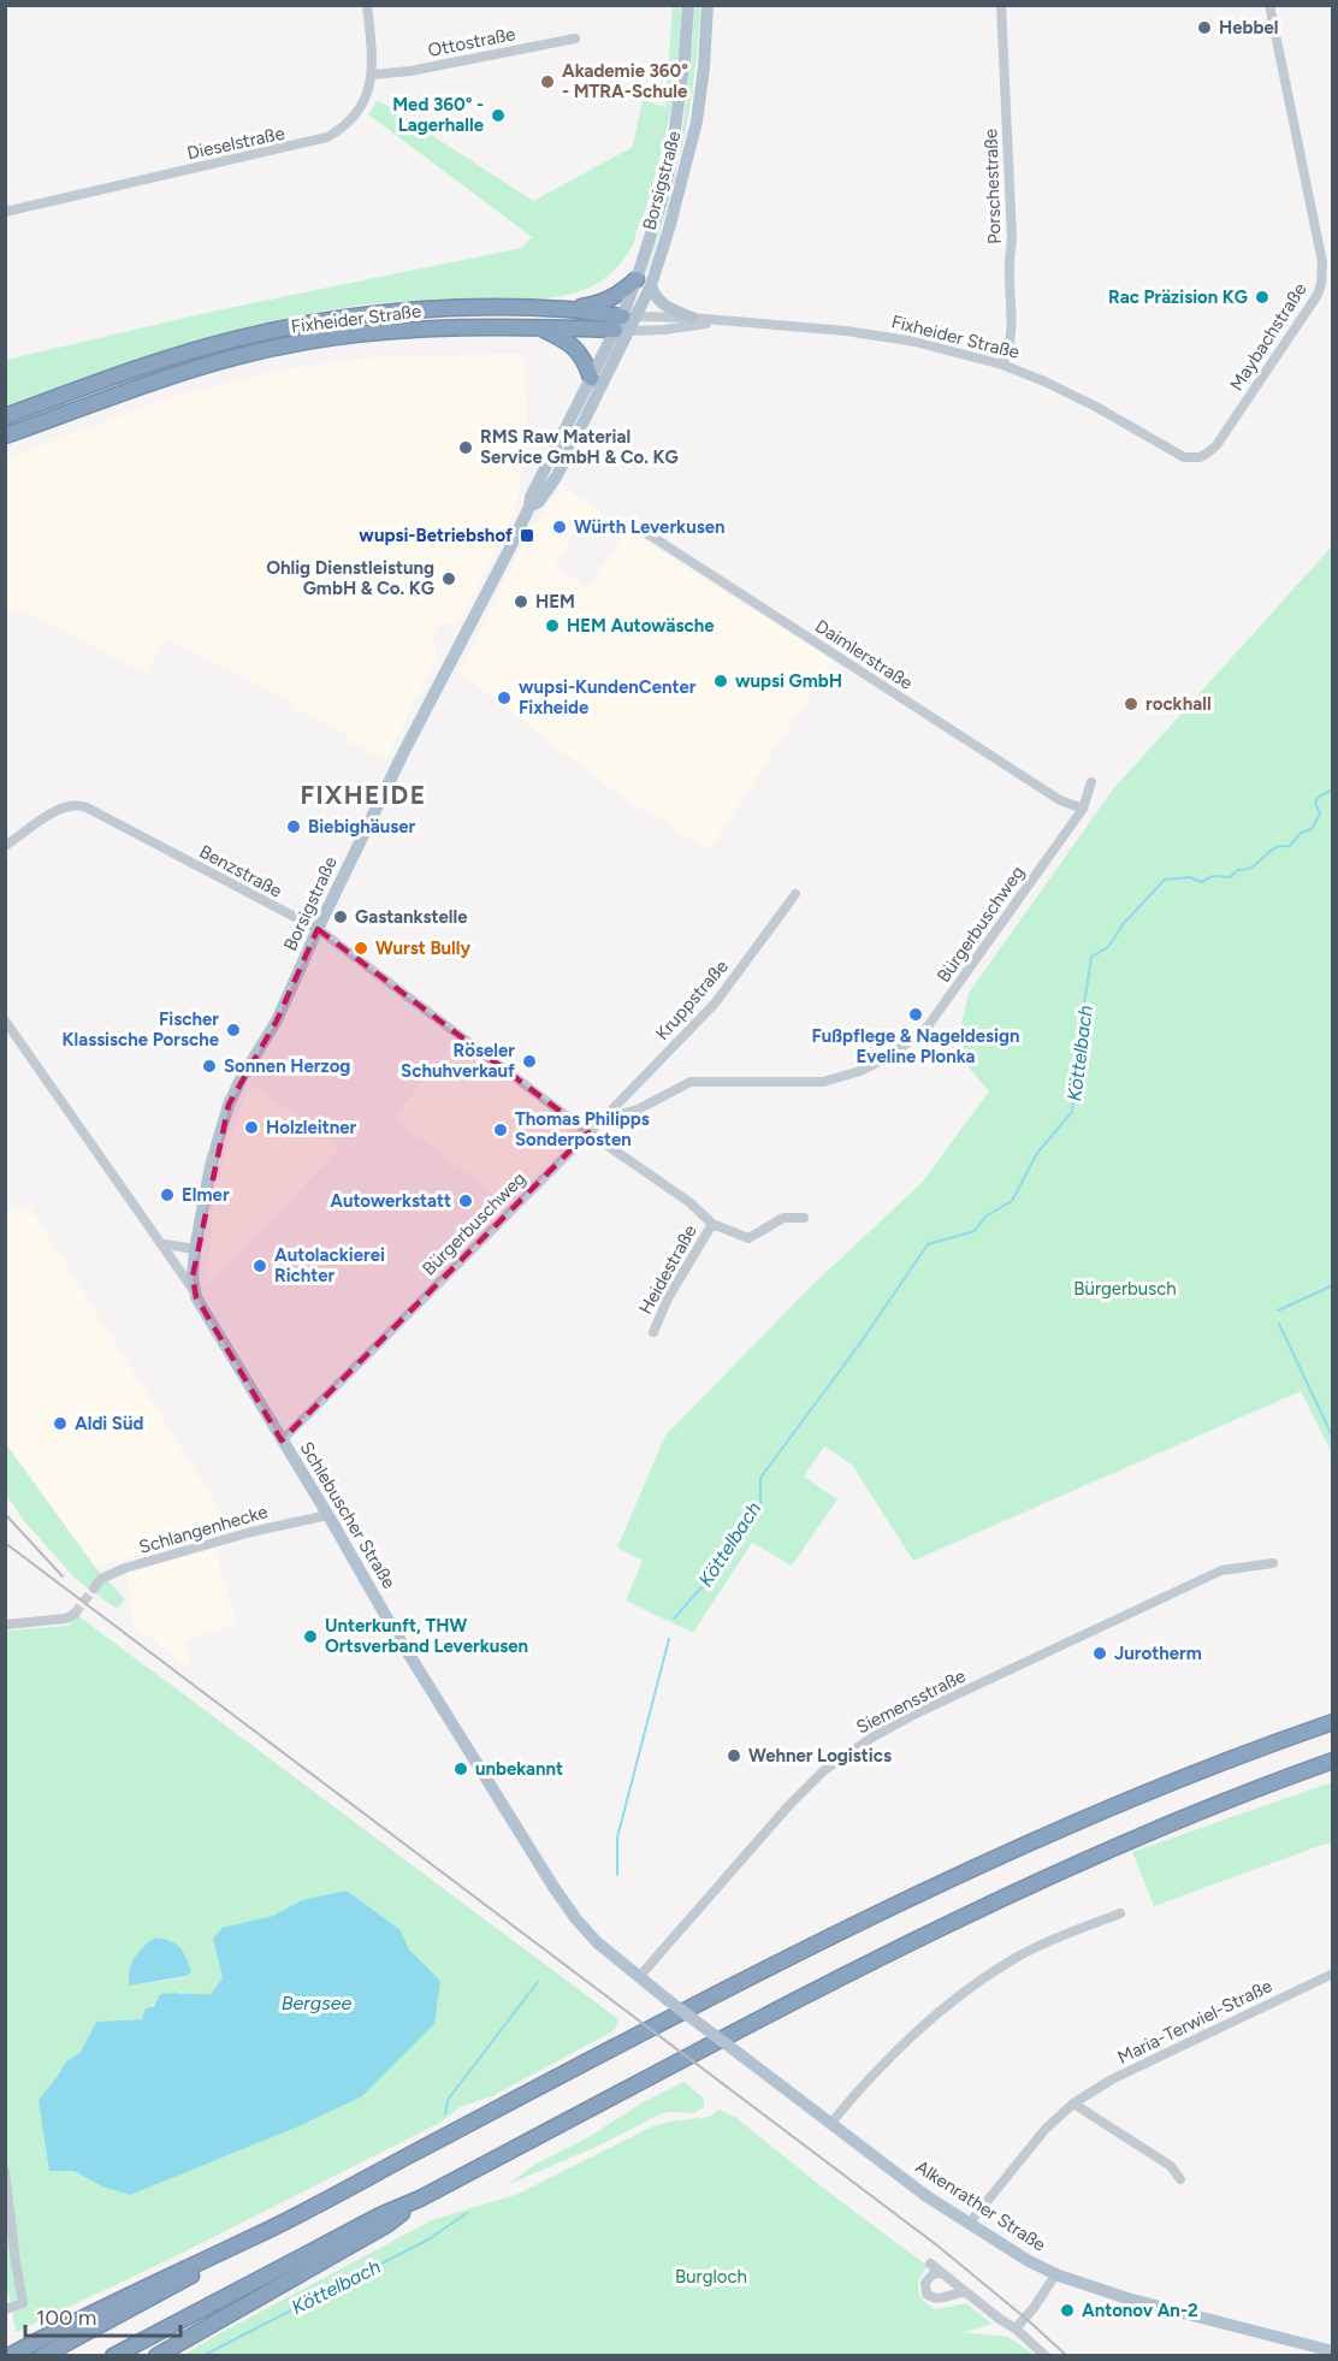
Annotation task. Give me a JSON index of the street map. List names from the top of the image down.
{
  "streets": {
    "highway": ["Fixheider Straße"],
    "main road": ["Borsigstraße", "Schlebuscher Straße", "Alkenrather Straße"],
    "street": [
      "Ottostraße",
      "Dieselstraße",
      "Porschestraße",
      "Maybachstraße",
      "Daimlerstraße",
      "Benzstraße",
      "Bürgerbuschweg",
      "Kruppstraße",
      "Heidestraße",
      "Schlangenhecke",
      "Siemensstraße",
      "Maria-Terwiel-Straße"
    ]
  },
  "crossings": [
    ["Ottostraße", "Dieselstraße"],
    ["Borsigstraße", "Benzstraße"],
    ["Borsigstraße", "Schlebuscher Straße"],
    ["Porschestraße", "Fixheider Straße"],
    ["Fixheider Straße", "Maybachstraße"],
    ["Daimlerstraße", "Bürgerbuschweg"],
    ["Benzstraße", "Bürgerbuschweg"],
    ["Benzstraße", "Heidestraße"],
    ["Bürgerbuschweg", "Kruppstraße"],
    ["Bürgerbuschweg", "Heidestraße"],
    ["Bürgerbuschweg", "Schlebuscher Straße"],
    ["Schlebuscher Straße", "Schlangenhecke"],
    ["Schlebuscher Straße", "Siemensstraße"],
    ["Schlebuscher Straße", "Alkenrather Straße"],
    ["Maria-Terwiel-Straße", "Alkenrather Straße"]
  ],
  "districts": ["FIXHEIDE"],
  "water": ["Köttelbach", "Bergsee"],
  "parks": ["Bürgerbusch", "Burgloch"],
  "places": {
    "other": [
      "Hebbel",
      "Akademie 360° - MTRA-Schule",
      "Med 360° - Lagerhalle",
      "Rac Präzision KG",
      "RMS Raw Material Service GmbH & Co. KG",
      "Würth Leverkusen",
      "Ohlig Dienstleistung GmbH & Co. KG",
      "HEM",
      "HEM Autowäsche",
      "wupsi GmbH",
      "wupsi-KundenCenter Fixheide",
      "rockhall",
      "Biebighäuser",
      "Gastankstelle",
      "Wurst Bully",
      "Fußpflege & Nageldesign Eveline Plonka",
      "Fischer Klassische Porsche",
      "Röseler Schuhverkauf",
      "Sonnen Herzog",
      "Holzleitner",
      "Thomas Philipps Sonderposten",
      "Elmer",
      "Autowerkstatt",
      "Autolackierei Richter",
      "Aldi Süd",
      "Unterkunft, THW Ortsverband Leverkusen",
      "Jurotherm",
      "Wehner Logistics",
      "unbekannt",
      "Antonov An-2"
    ],
    "transit": ["wupsi-Betriebshof"]
  },
  "scale_bar": "100 m"
}
